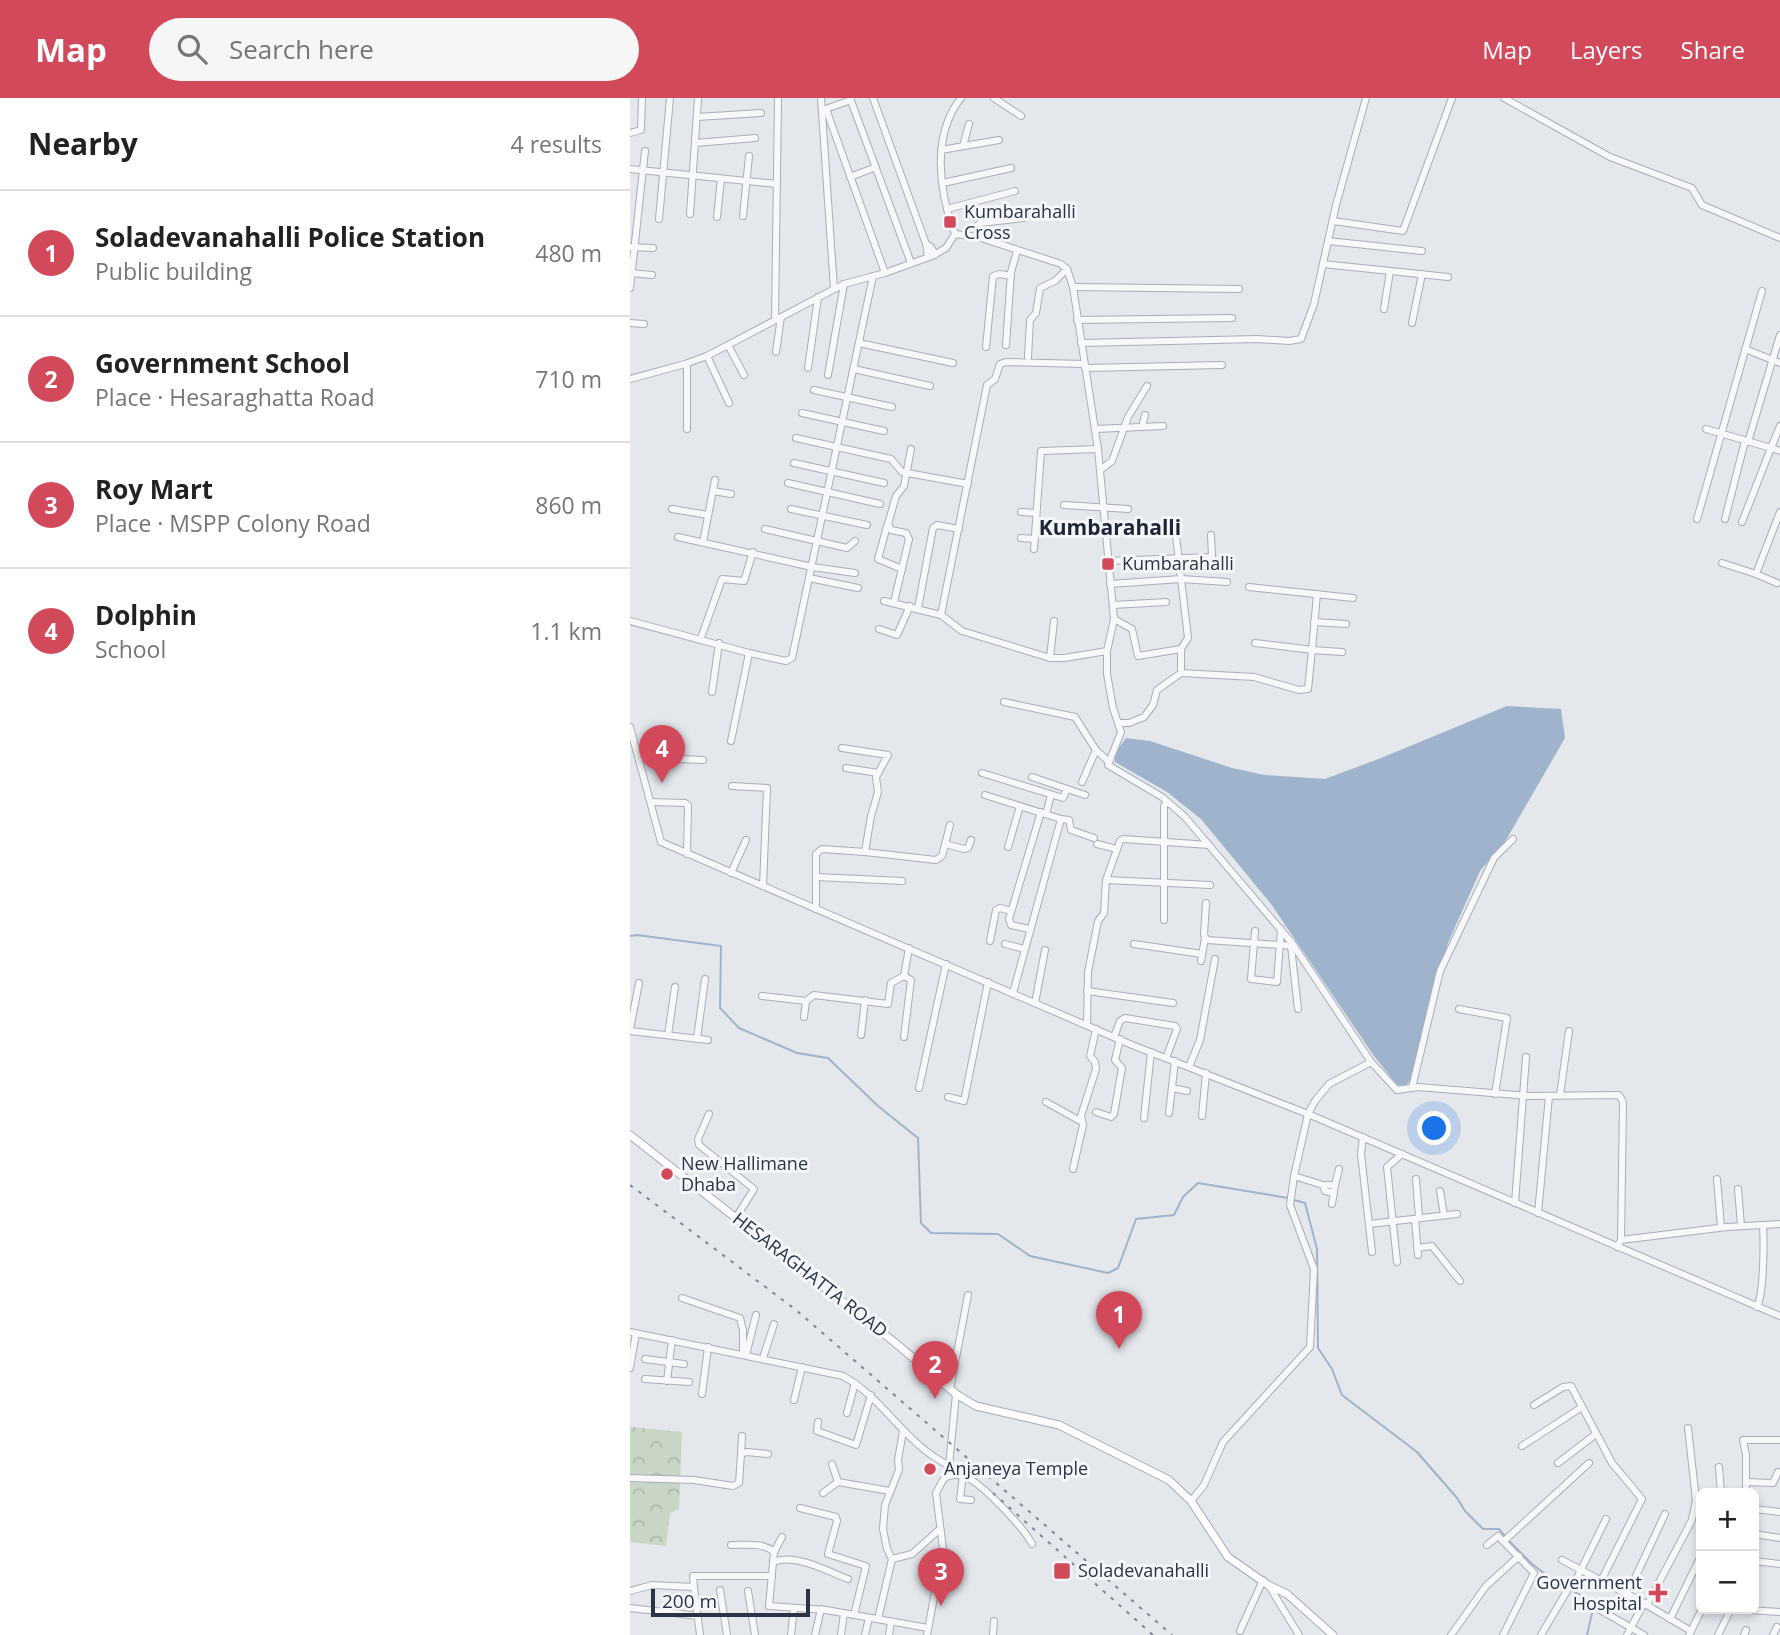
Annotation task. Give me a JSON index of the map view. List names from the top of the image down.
{
  "streets": {
    "main road": ["HESARAGHATTA ROAD"]
  },
  "districts": ["Kumbarahalli"],
  "places": {
    "transit": ["Kumbarahalli Cross", "Kumbarahalli", "Soladevanahalli"],
    "other": ["New Hallimane Dhaba", "Anjaneya Temple"],
    "health": ["Government Hospital"]
  },
  "scale_bar": "200 m",
  "page": {
    "header": "Map",
    "search": "Search here",
    "nav": ["Map", "Layers", "Share"],
    "heading": ["Nearby", "4 results"],
    "list": [
      {
        "mark": "1",
        "name": "Soladevanahalli Police Station",
        "note": "Public building",
        "value": "480 m"
      },
      {
        "mark": "2",
        "name": "Government School",
        "note": "Place · Hesaraghatta Road",
        "value": "710 m"
      },
      {
        "mark": "3",
        "name": "Roy Mart",
        "note": "Place · MSPP Colony Road",
        "value": "860 m"
      },
      {
        "mark": "4",
        "name": "Dolphin",
        "note": "School",
        "value": "1.1 km"
      }
    ],
    "pins": [
      "4",
      "1",
      "2",
      "3"
    ],
    "map_buttons": ["+", "−"],
    "scale": "200 m"
  }
}
